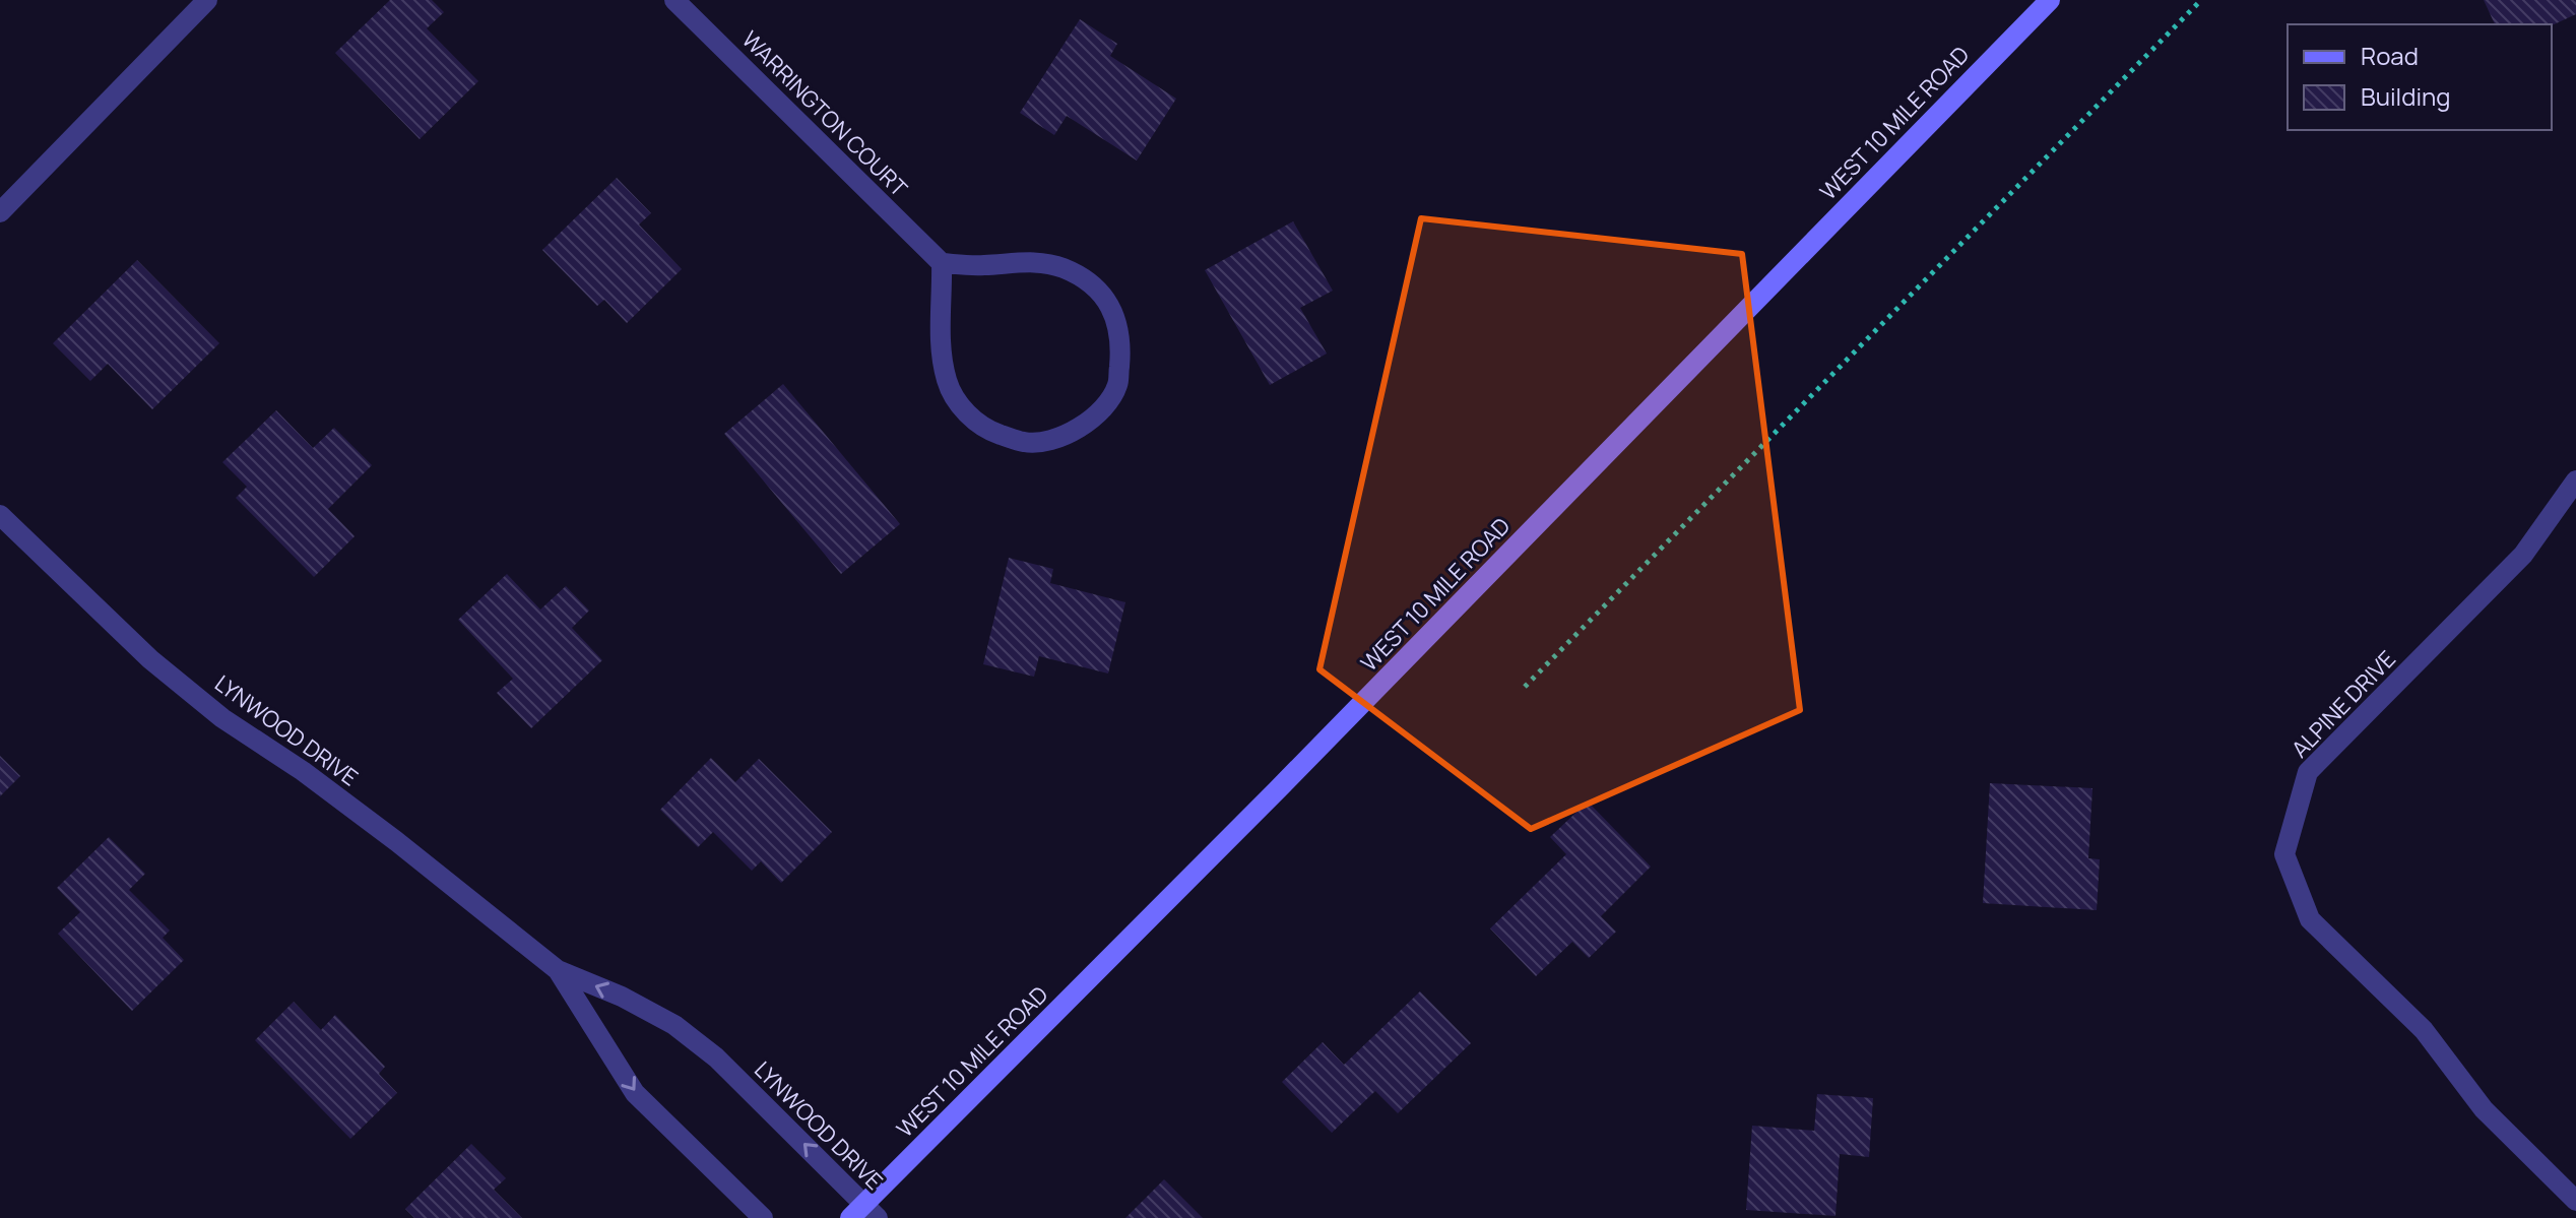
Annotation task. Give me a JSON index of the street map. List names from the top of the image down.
{
  "streets": {
    "main road": ["WEST 10 MILE ROAD"],
    "street": ["WARRINGTON COURT", "ALPINE DRIVE", "LYNWOOD DRIVE"]
  },
  "crossings": [
    ["WEST 10 MILE ROAD", "LYNWOOD DRIVE"]
  ],
  "legend": ["Road", "Building"]
}
